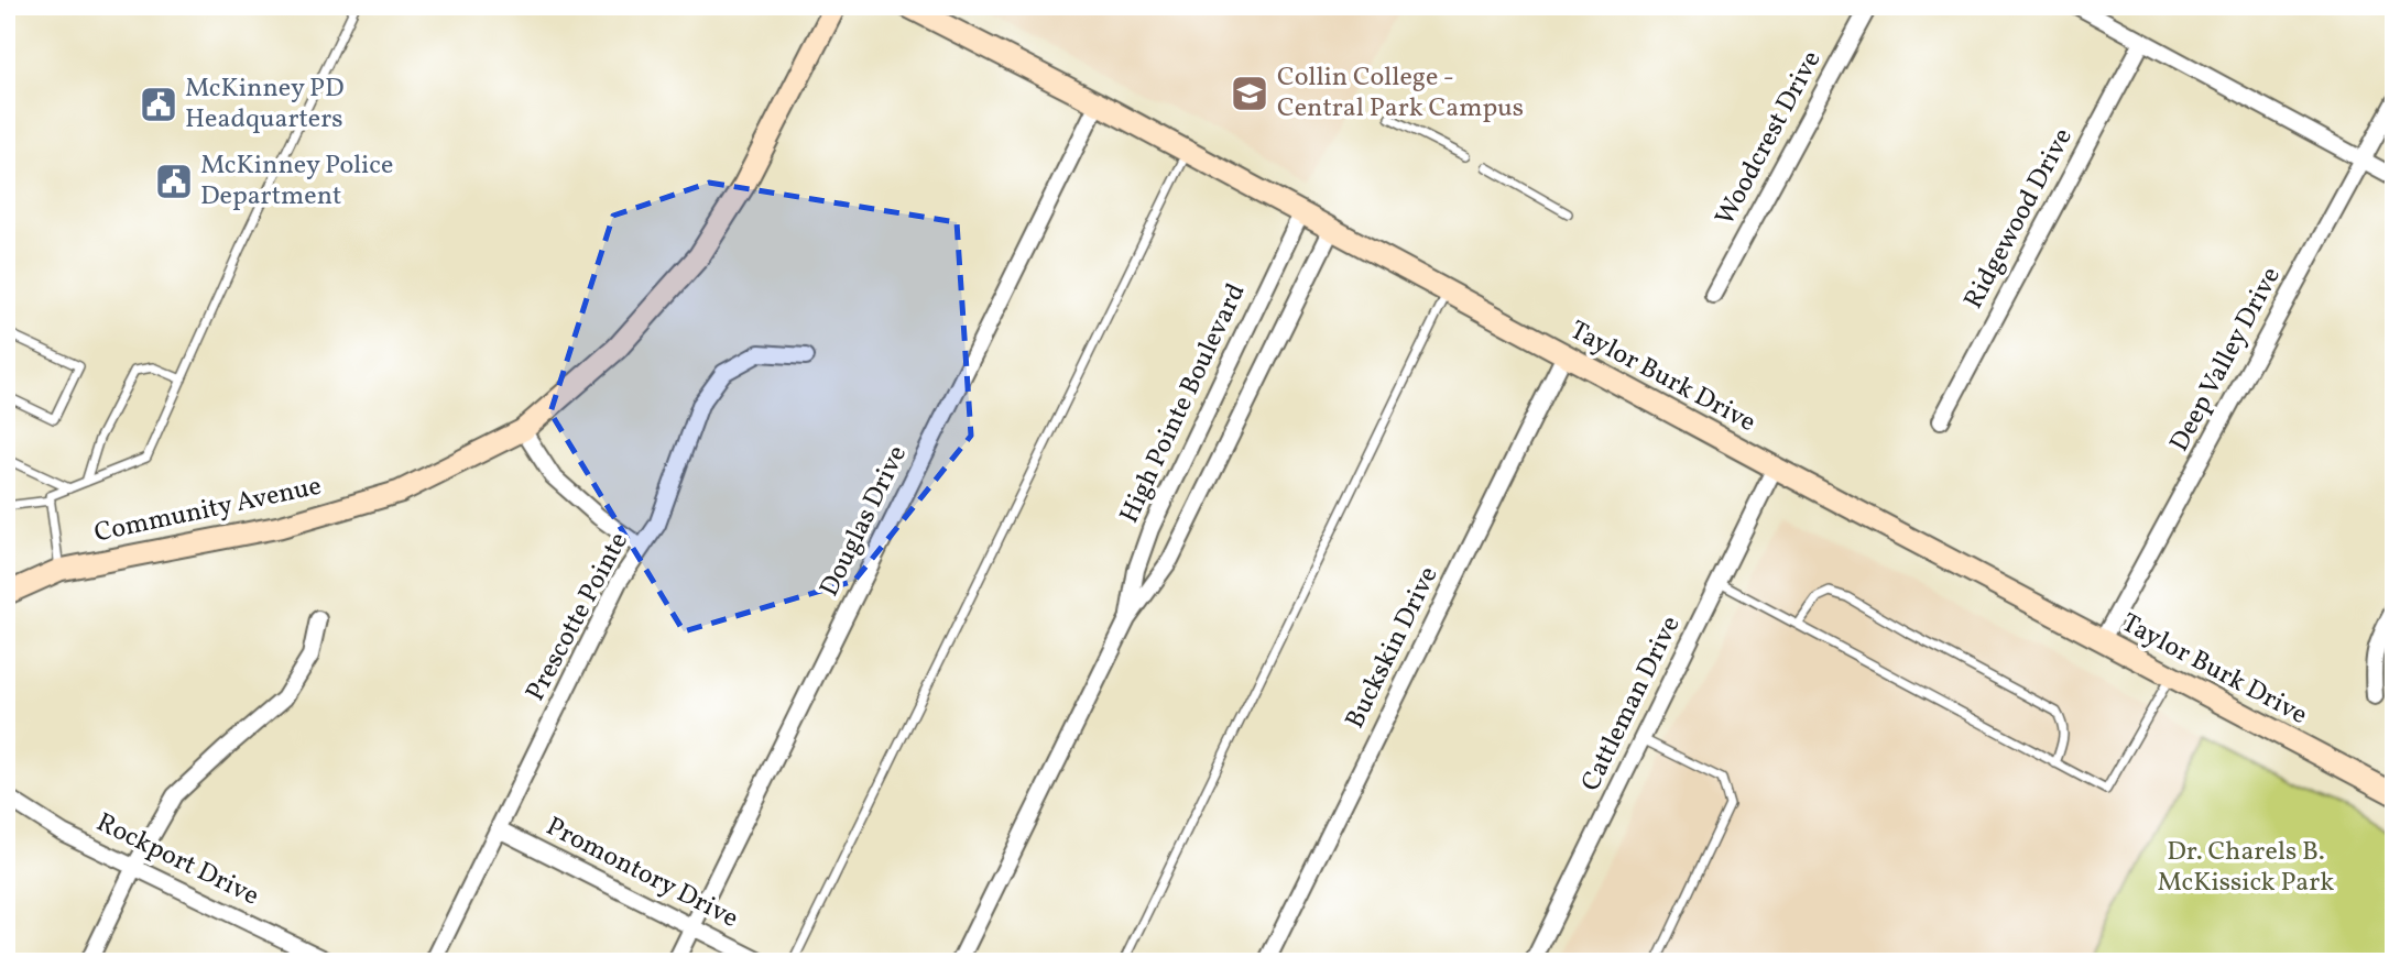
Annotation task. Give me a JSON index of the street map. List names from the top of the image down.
{
  "streets": {
    "street": [
      "Woodcrest Drive",
      "Ridgewood Drive",
      "Deep Valley Drive",
      "Taylor Burk Drive",
      "High Pointe Boulevard",
      "Community Avenue",
      "Douglas Drive",
      "Prescotte Pointe",
      "Buckskin Drive",
      "Cattleman Drive",
      "Rockport Drive",
      "Promontory Drive"
    ]
  },
  "crossings": [
    ["Deep Valley Drive", "Taylor Burk Drive"],
    ["Taylor Burk Drive", "High Pointe Boulevard"],
    ["Taylor Burk Drive", "Douglas Drive"],
    ["Taylor Burk Drive", "Buckskin Drive"],
    ["Taylor Burk Drive", "Cattleman Drive"],
    ["Douglas Drive", "Promontory Drive"],
    ["Prescotte Pointe", "Promontory Drive"]
  ],
  "parks": ["Dr. Charels B. McKissick Park"],
  "places": {
    "school or university": ["Collin College - Central Park Campus"],
    "public building": ["McKinney PD Headquarters", "McKinney Police Department"]
  }
}
